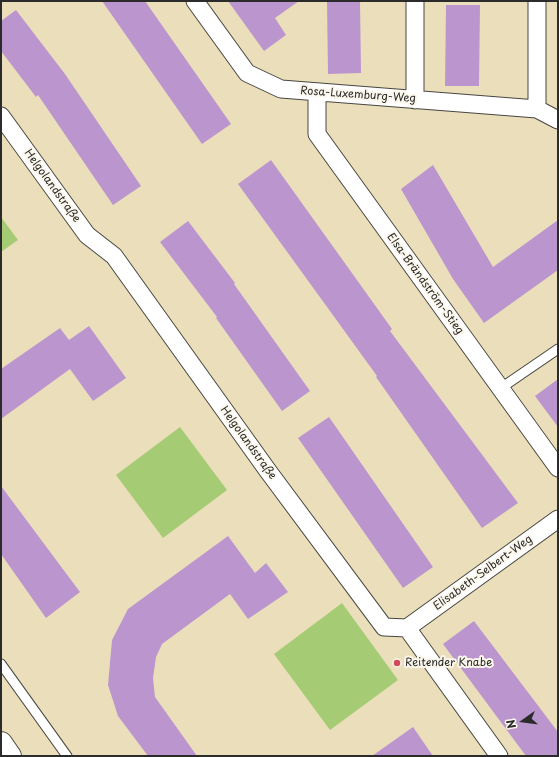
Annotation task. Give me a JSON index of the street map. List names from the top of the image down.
{
  "streets": {
    "street": [
      "Rosa-Luxemburg-Weg",
      "Helgolandstraße",
      "Elsa-Brändström-Stieg",
      "Elisabeth-Selbert-Weg"
    ]
  },
  "crossings": [
    ["Rosa-Luxemburg-Weg", "Elsa-Brändström-Stieg"],
    ["Helgolandstraße", "Elisabeth-Selbert-Weg"]
  ],
  "places": ["Reitender Knabe"],
  "north": "left"
}
